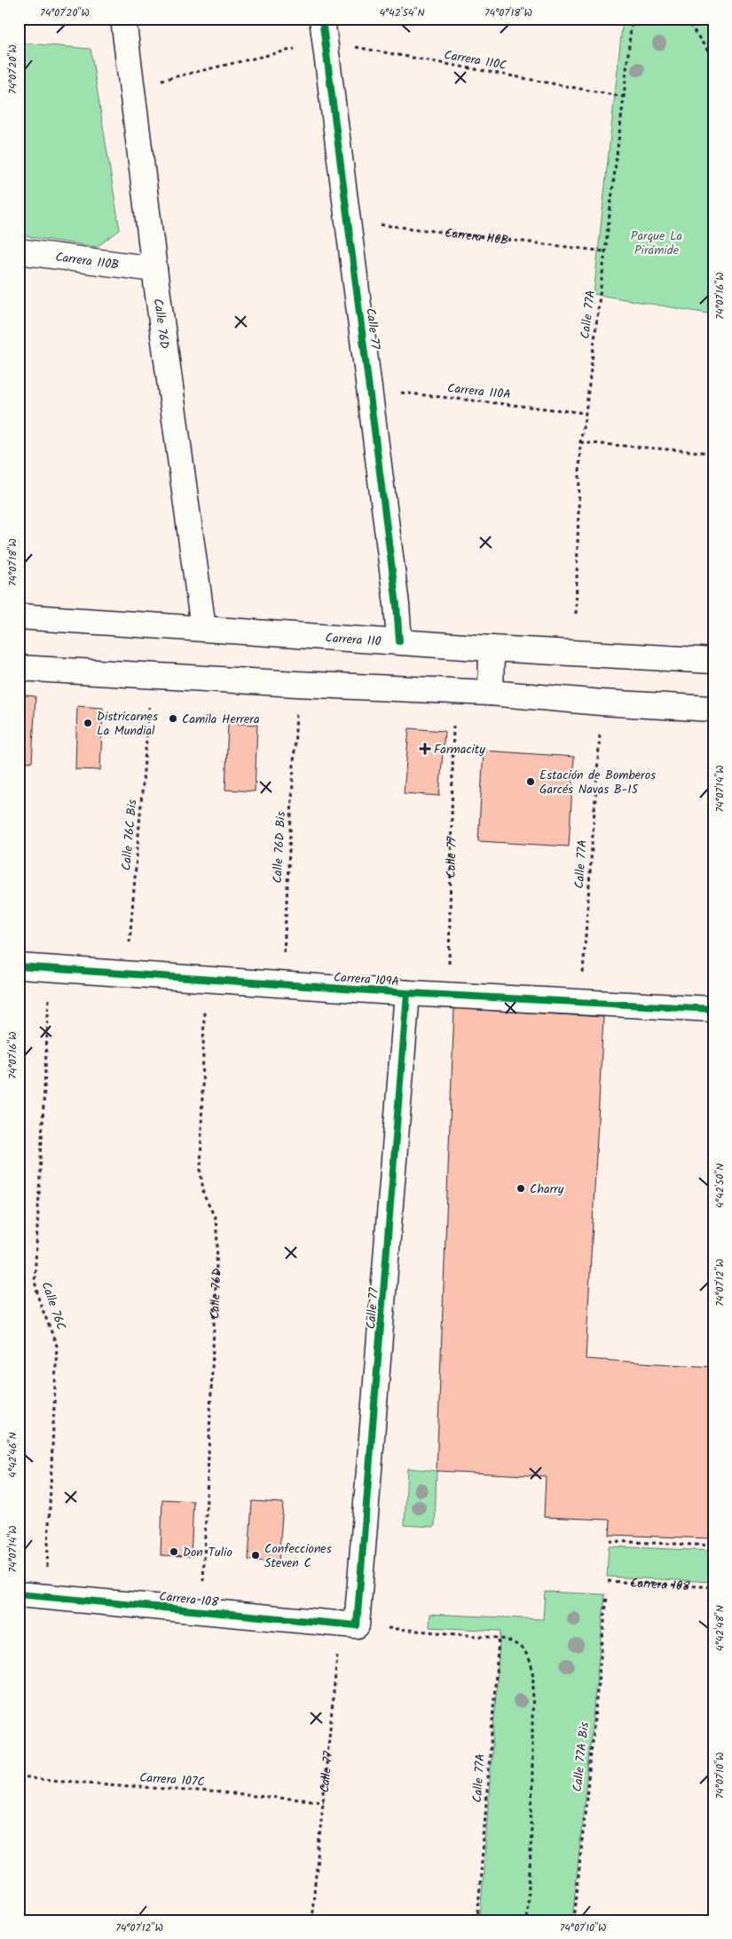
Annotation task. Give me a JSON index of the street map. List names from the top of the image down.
{
  "streets": {
    "street": [
      "Carrera 110B",
      "Calle 76D",
      "Calle 77",
      "Carrera 110",
      "Carrera 109A",
      "Carrera 108"
    ],
    "path": [
      "Carrera 110C",
      "Calle 77A",
      "Carrera 110A",
      "Calle 76C Bis",
      "Calle 76D Bis",
      "Calle 76C",
      "Calle 77A Bis",
      "Carrera 107C"
    ]
  },
  "crossings": [
    ["Carrera 110C", "Calle 77A"],
    ["Carrera 110C", "Calle 77"],
    ["Carrera 110B", "Calle 77A"],
    ["Carrera 110B", "Calle 76D"],
    ["Carrera 110B", "Calle 77"],
    ["Calle 77A", "Carrera 110A"],
    ["Calle 77A", "Carrera 109A"],
    ["Calle 76D", "Carrera 110"],
    ["Calle 76D", "Carrera 109A"],
    ["Calle 76D", "Carrera 108"],
    ["Calle 77", "Carrera 110A"],
    ["Calle 77", "Carrera 110"],
    ["Calle 77", "Carrera 109A"],
    ["Calle 77", "Carrera 108"],
    ["Calle 77", "Carrera 107C"],
    ["Calle 76C Bis", "Carrera 109A"],
    ["Calle 76D Bis", "Carrera 109A"],
    ["Carrera 109A", "Calle 76C"],
    ["Calle 76C", "Carrera 108"]
  ],
  "parks": ["Parque La Pirámide"],
  "places": {
    "other": [
      "Camila Herrera",
      "Districarnes La Mundial",
      "Estación de Bomberos Garcés Navas B-15",
      "Charry",
      "Don Tulio",
      "Confecciones Steven C"
    ],
    "health": ["Farmacity"]
  },
  "coordinates": [
    "74°07'20\"W",
    "4°42'54\"N",
    "74°07'18\"W",
    "74°07'16\"W",
    "74°07'14\"W",
    "4°42'50\"N",
    "74°07'12\"W",
    "4°42'46\"N",
    "4°42'48\"N",
    "74°07'10\"W"
  ]
}
